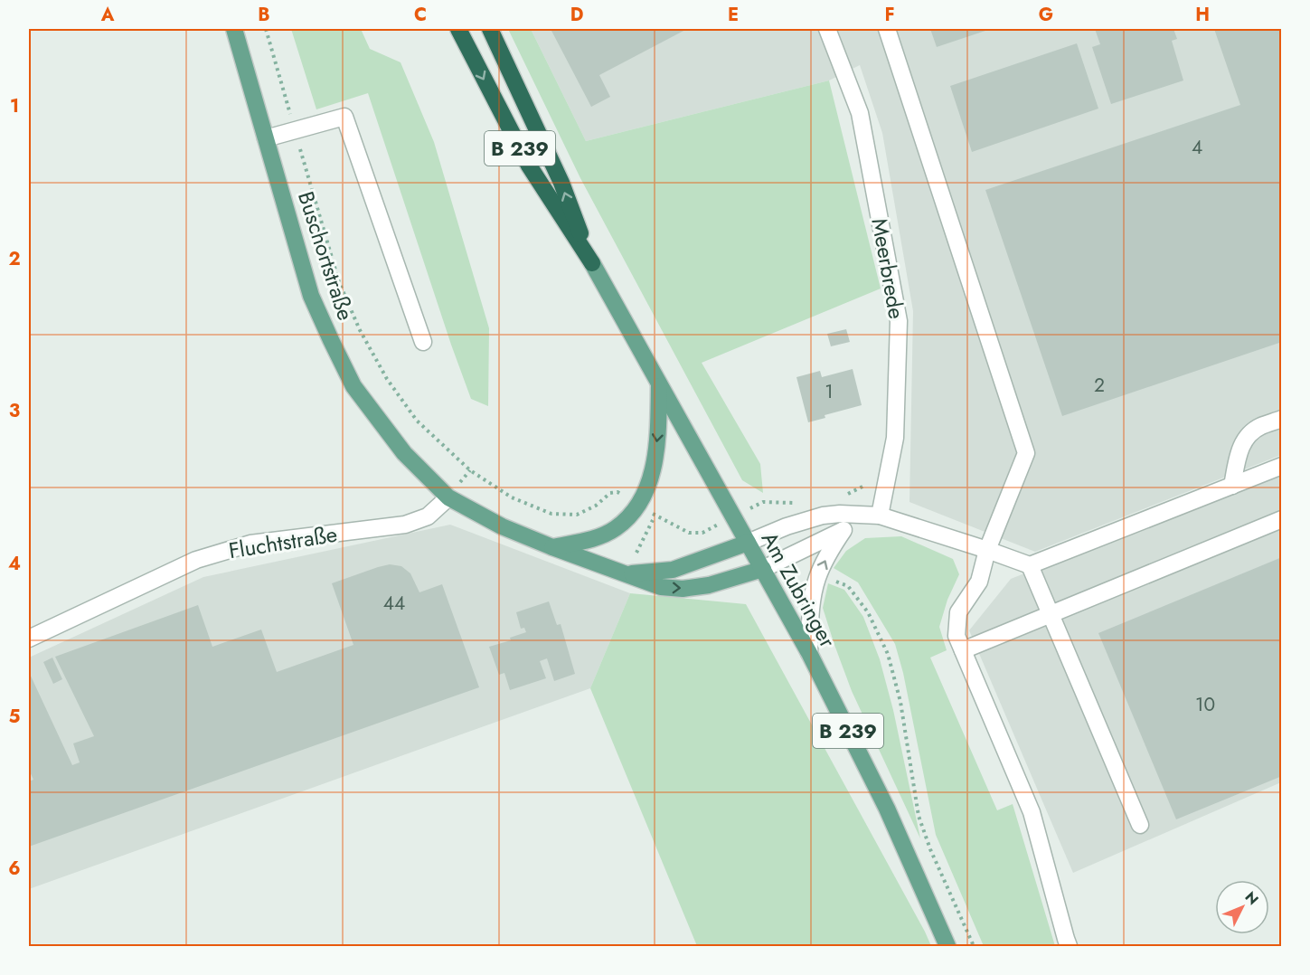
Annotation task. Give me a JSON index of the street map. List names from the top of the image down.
{
  "streets": {
    "highway": ["B 239", "Am Zubringer"],
    "main road": ["Buschortstraße"],
    "street": ["Meerbrede", "Fluchtstraße"]
  },
  "crossings": [
    ["Buschortstraße", "Fluchtstraße"],
    ["Buschortstraße", "Am Zubringer"]
  ],
  "house_numbers": [
    "4",
    "2",
    "1",
    "44",
    "10"
  ],
  "north": "top right",
  "grid": {
    "columns": [
      "A",
      "B",
      "C",
      "D",
      "E",
      "F",
      "G",
      "H"
    ],
    "rows": [
      "1",
      "2",
      "3",
      "4",
      "5",
      "6"
    ]
  }
}
